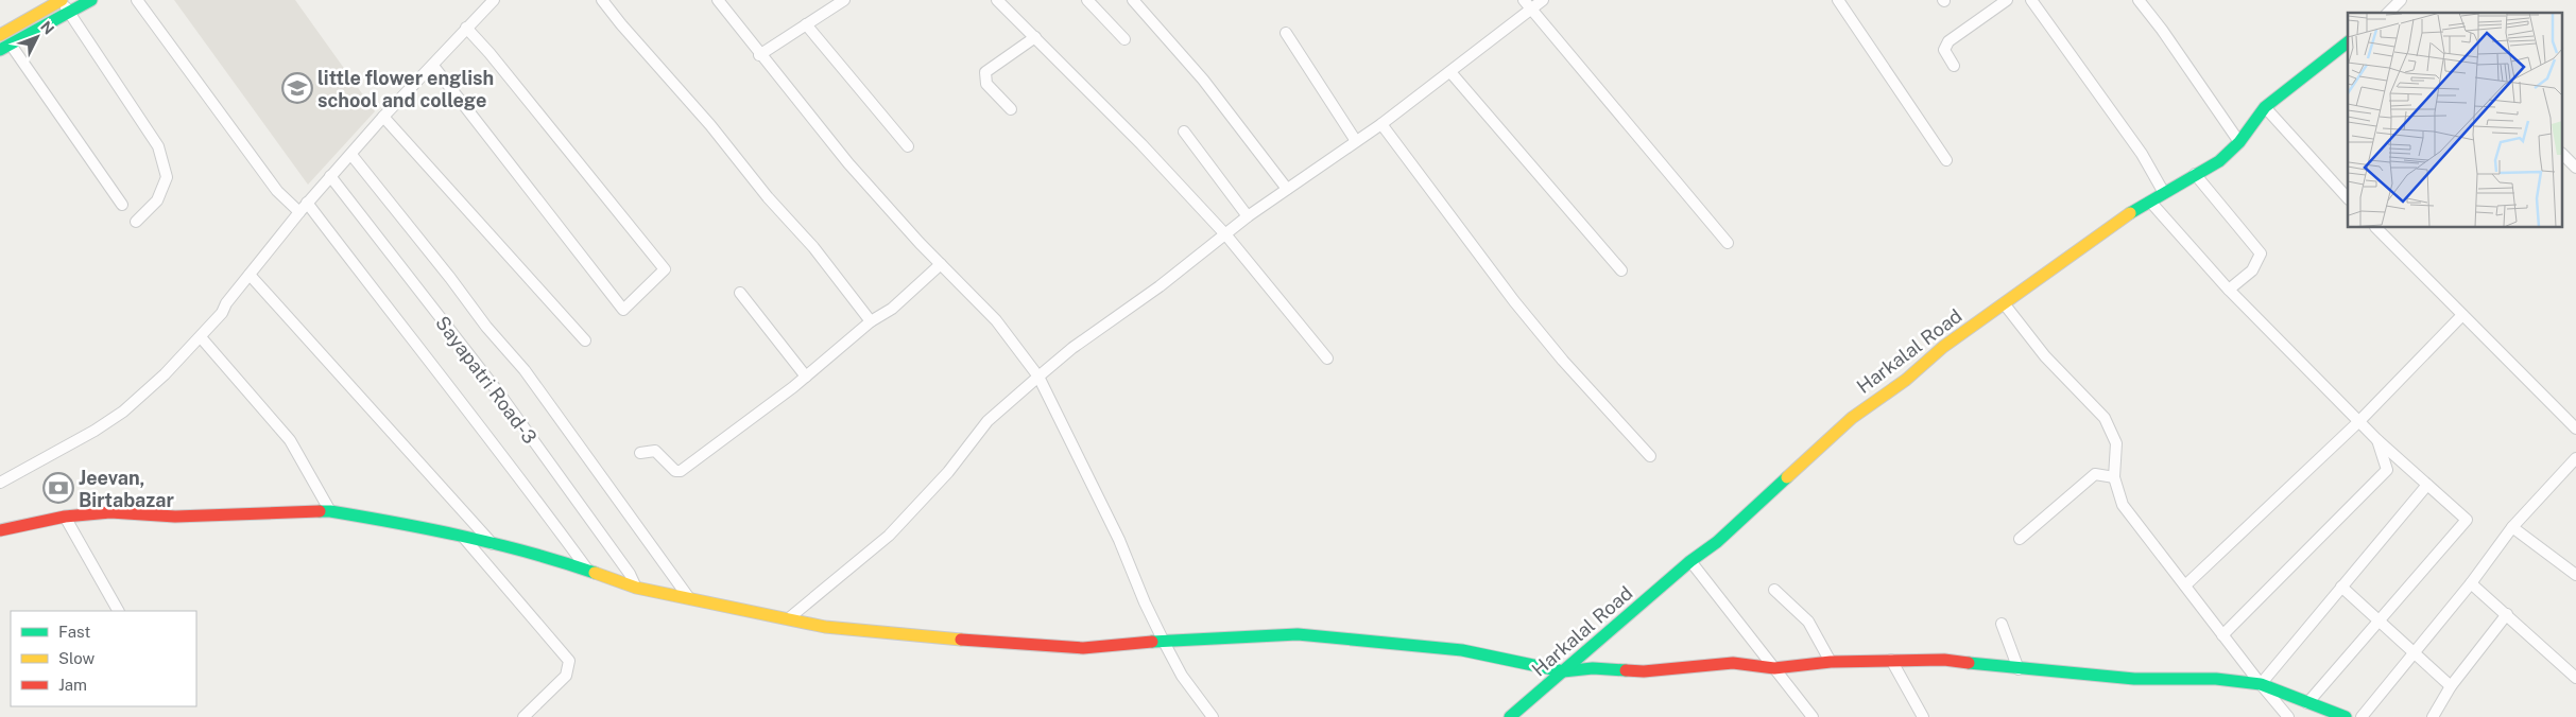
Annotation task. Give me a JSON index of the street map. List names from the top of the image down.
{
  "streets": {
    "street": ["Harkalal Road", "Sayapatri Road-3"]
  },
  "places": {
    "school or university": ["little flower english school and college"],
    "bank": ["Jeevan, Birtabazar"]
  },
  "legend": ["Fast", "Slow", "Jam"],
  "north": "top right"
}
